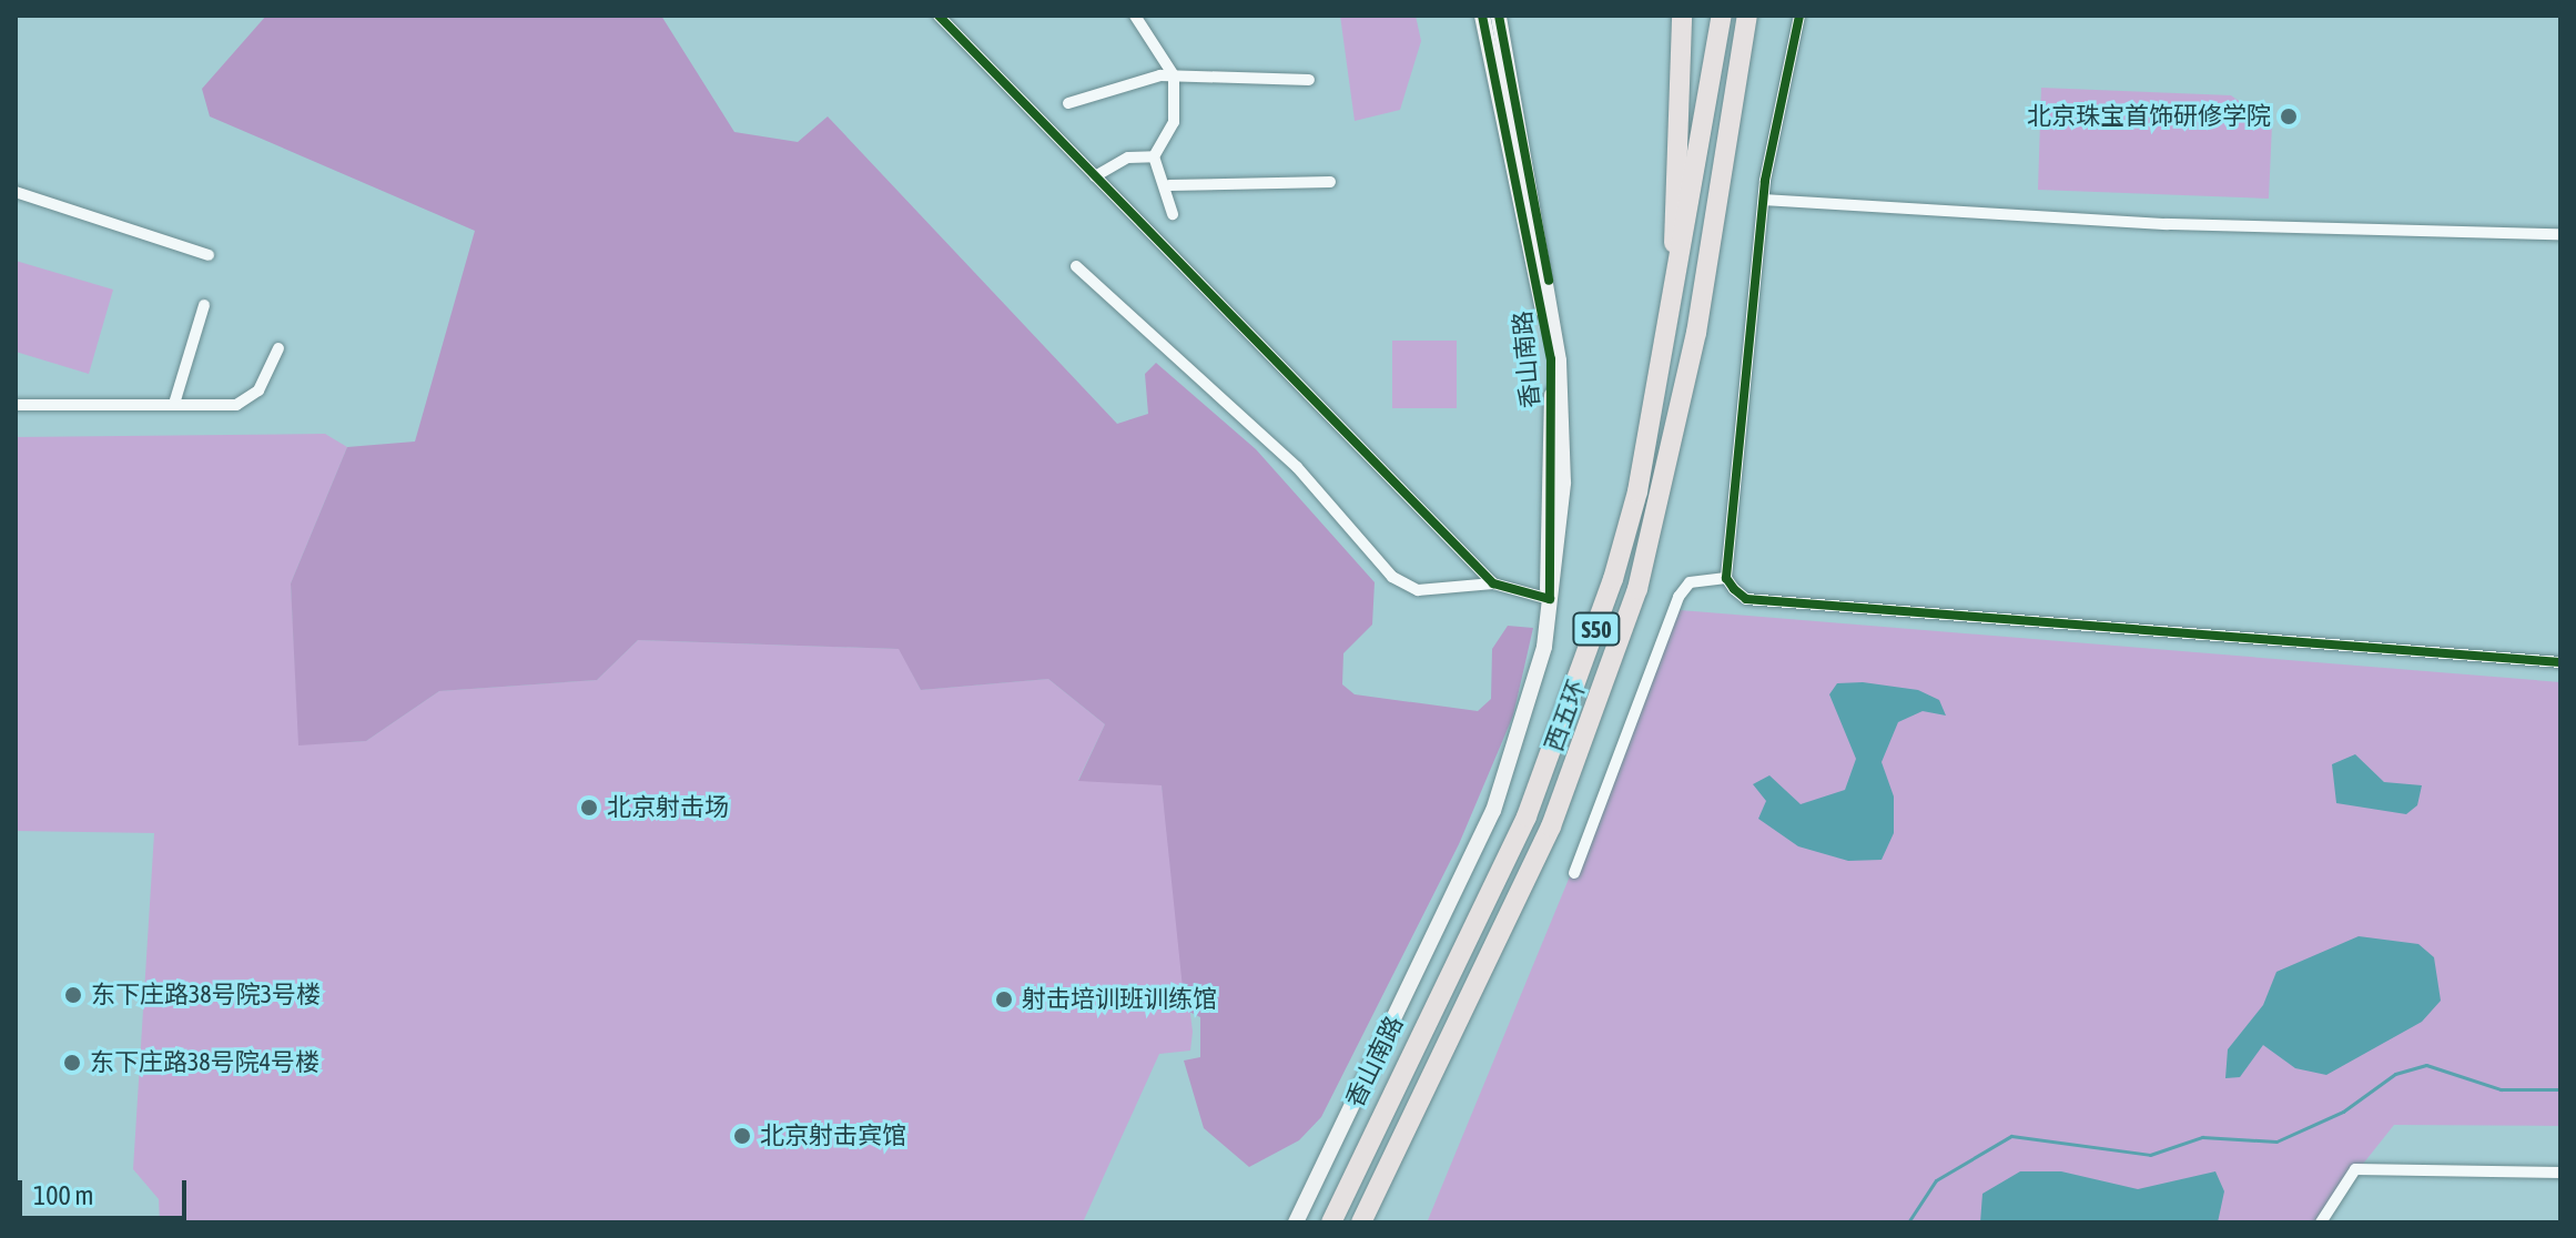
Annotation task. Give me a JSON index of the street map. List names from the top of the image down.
{
  "streets": {
    "highway": ["S50", "西五环"],
    "main road": ["香山南路"]
  },
  "places": [
    "北京珠宝首饰研修学院",
    "北京射击场",
    "东下庄路38号院3号楼",
    "射击培训班训练馆",
    "东下庄路38号院4号楼",
    "北京射击宾馆"
  ],
  "scale_bar": "100 m"
}
